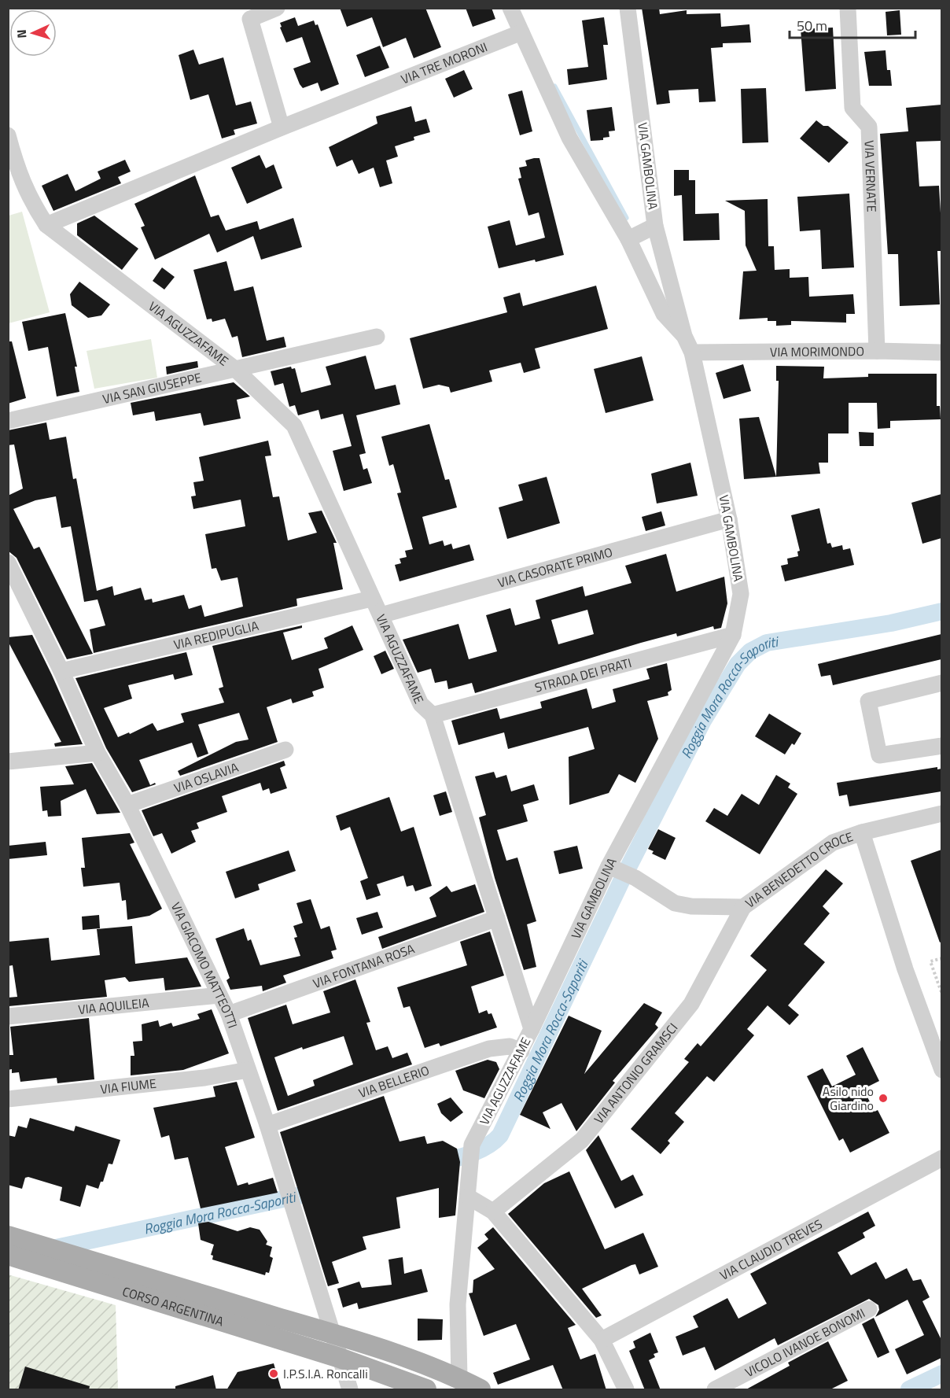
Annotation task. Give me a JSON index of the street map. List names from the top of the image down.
{
  "streets": {
    "main road": ["CORSO ARGENTINA"],
    "street": [
      "VIA TRE MORONI",
      "VIA GAMBOLINA",
      "VIA VERNATE",
      "VIA AGUZZAFAME",
      "VIA MORIMONDO",
      "VIA SAN GIUSEPPE",
      "VIA CASORATE PRIMO",
      "VIA REDIPUGLIA",
      "STRADA DEI PRATI",
      "VIA OSLAVIA",
      "VIA BENEDETTO CROCE",
      "VIA GIACOMO MATTEOTTI",
      "VIA FONTANA ROSA",
      "VIA AQUILEIA",
      "VIA ANTONIO GRAMSCI",
      "VIA BELLERIO",
      "VIA FIUME",
      "VIA CLAUDIO TREVES",
      "VICOLO IVANOE BONOMI"
    ]
  },
  "crossings": [
    ["VIA TRE MORONI", "VIA AGUZZAFAME"],
    ["VIA GAMBOLINA", "VIA AGUZZAFAME"],
    ["VIA GAMBOLINA", "VIA MORIMONDO"],
    ["VIA GAMBOLINA", "VIA CASORATE PRIMO"],
    ["VIA GAMBOLINA", "STRADA DEI PRATI"],
    ["VIA GAMBOLINA", "VIA BENEDETTO CROCE"],
    ["VIA VERNATE", "VIA MORIMONDO"],
    ["VIA AGUZZAFAME", "VIA SAN GIUSEPPE"],
    ["VIA AGUZZAFAME", "VIA CASORATE PRIMO"],
    ["VIA AGUZZAFAME", "VIA REDIPUGLIA"],
    ["VIA AGUZZAFAME", "STRADA DEI PRATI"],
    ["VIA AGUZZAFAME", "VIA FONTANA ROSA"],
    ["VIA AGUZZAFAME", "VIA BELLERIO"],
    ["VIA AGUZZAFAME", "CORSO ARGENTINA"],
    ["VIA REDIPUGLIA", "VIA GIACOMO MATTEOTTI"],
    ["VIA OSLAVIA", "VIA GIACOMO MATTEOTTI"],
    ["VIA BENEDETTO CROCE", "VIA ANTONIO GRAMSCI"],
    ["VIA GIACOMO MATTEOTTI", "VIA FONTANA ROSA"],
    ["VIA GIACOMO MATTEOTTI", "VIA AQUILEIA"],
    ["VIA GIACOMO MATTEOTTI", "VIA BELLERIO"],
    ["VIA GIACOMO MATTEOTTI", "VIA FIUME"],
    ["VIA GIACOMO MATTEOTTI", "CORSO ARGENTINA"]
  ],
  "water": ["Roggia Mora Rocca-Saporiti"],
  "places": ["Asilo nido Giardino", "I.P.S.I.A. Roncalli"],
  "scale_bar": "50 m",
  "north": "left"
}
